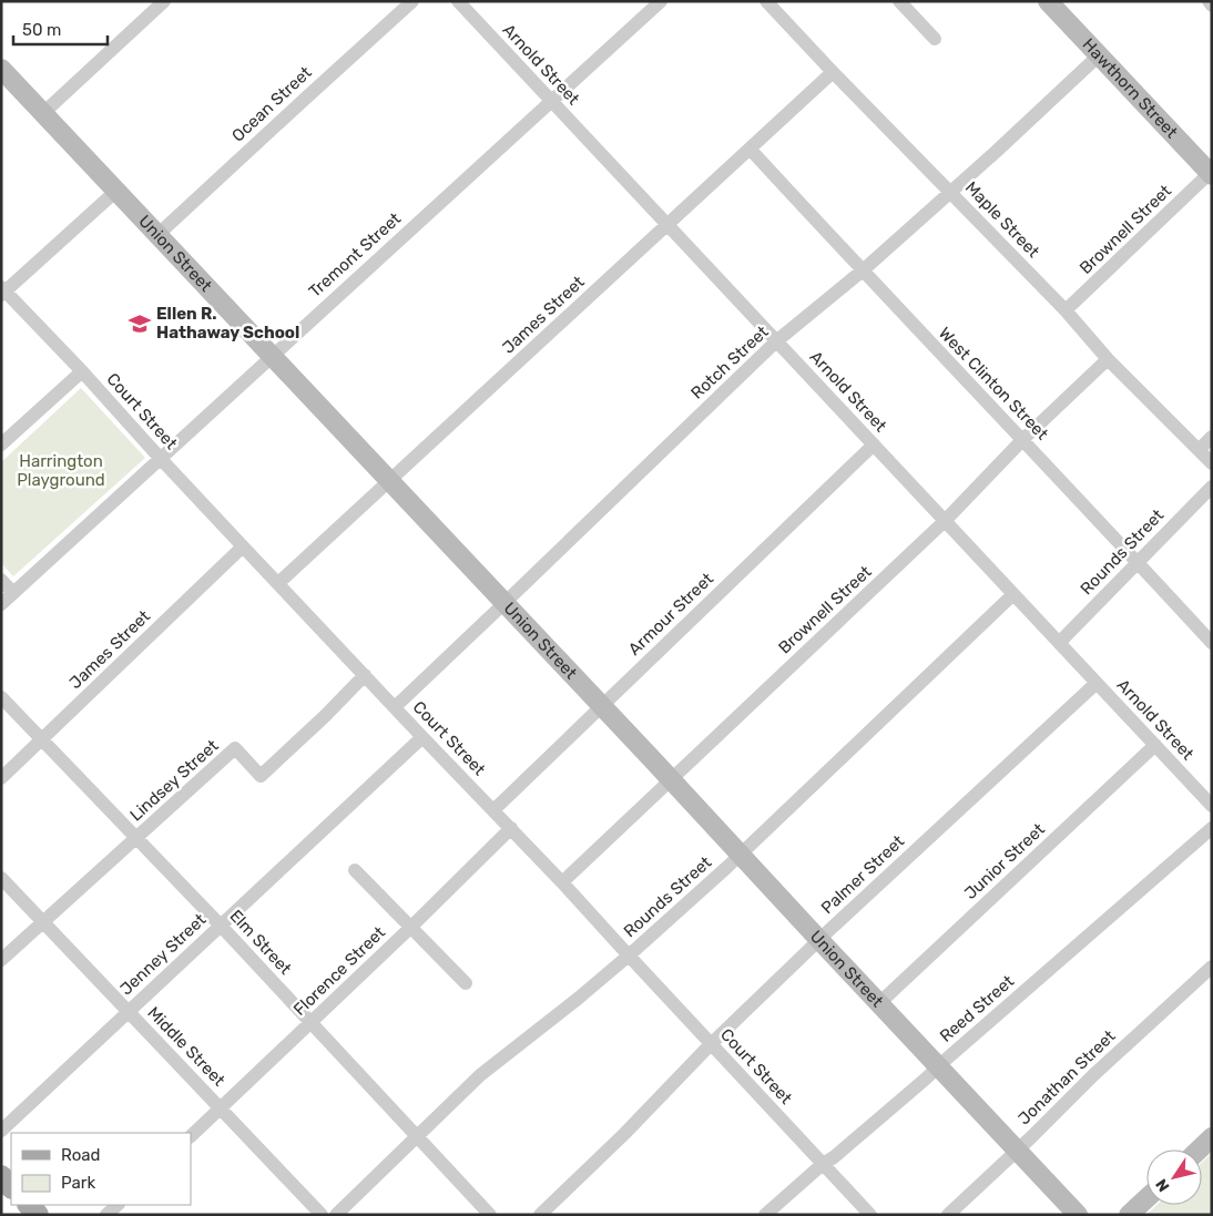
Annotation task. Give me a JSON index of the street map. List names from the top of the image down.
{
  "streets": {
    "main road": ["Hawthorn Street", "Union Street"],
    "street": [
      "Arnold Street",
      "Ocean Street",
      "Maple Street",
      "Brownell Street",
      "Tremont Street",
      "James Street",
      "Rotch Street",
      "West Clinton Street",
      "Court Street",
      "Rounds Street",
      "Armour Street",
      "Lindsey Street",
      "Junior Street",
      "Palmer Street",
      "Elm Street",
      "Jenney Street",
      "Florence Street",
      "Reed Street",
      "Middle Street",
      "Jonathan Street"
    ]
  },
  "crossings": [
    ["Arnold Street", "Brownell Street"],
    ["Arnold Street", "Tremont Street"],
    ["Arnold Street", "James Street"],
    ["Arnold Street", "Rotch Street"],
    ["Arnold Street", "Rounds Street"],
    ["Arnold Street", "Armour Street"],
    ["Arnold Street", "Junior Street"],
    ["Arnold Street", "Palmer Street"],
    ["Hawthorn Street", "Brownell Street"],
    ["Hawthorn Street", "Rotch Street"],
    ["Ocean Street", "Union Street"],
    ["Maple Street", "Brownell Street"],
    ["Maple Street", "James Street"],
    ["Maple Street", "Rotch Street"],
    ["Brownell Street", "Union Street"],
    ["Brownell Street", "West Clinton Street"],
    ["Brownell Street", "Court Street"],
    ["Union Street", "Tremont Street"],
    ["Union Street", "James Street"],
    ["Union Street", "Rotch Street"],
    ["Union Street", "Rounds Street"],
    ["Union Street", "Armour Street"],
    ["Union Street", "Junior Street"],
    ["Union Street", "Palmer Street"],
    ["Union Street", "Reed Street"],
    ["Union Street", "Jonathan Street"],
    ["Tremont Street", "Court Street"],
    ["James Street", "West Clinton Street"],
    ["James Street", "Court Street"],
    ["James Street", "Elm Street"],
    ["Rotch Street", "West Clinton Street"],
    ["Rotch Street", "Court Street"],
    ["West Clinton Street", "Rounds Street"],
    ["Court Street", "Rounds Street"],
    ["Court Street", "Armour Street"],
    ["Court Street", "Lindsey Street"],
    ["Court Street", "Palmer Street"],
    ["Court Street", "Jenney Street"],
    ["Court Street", "Florence Street"],
    ["Court Street", "Reed Street"],
    ["Rounds Street", "Elm Street"],
    ["Lindsey Street", "Elm Street"],
    ["Lindsey Street", "Middle Street"],
    ["Elm Street", "Jenney Street"],
    ["Elm Street", "Florence Street"],
    ["Jenney Street", "Middle Street"],
    ["Florence Street", "Middle Street"]
  ],
  "parks": ["Harrington Playground"],
  "places": {
    "school or university": ["Ellen R. Hathaway School"]
  },
  "legend": ["Road", "Park"],
  "scale_bar": "50 m",
  "north": "bottom left"
}
